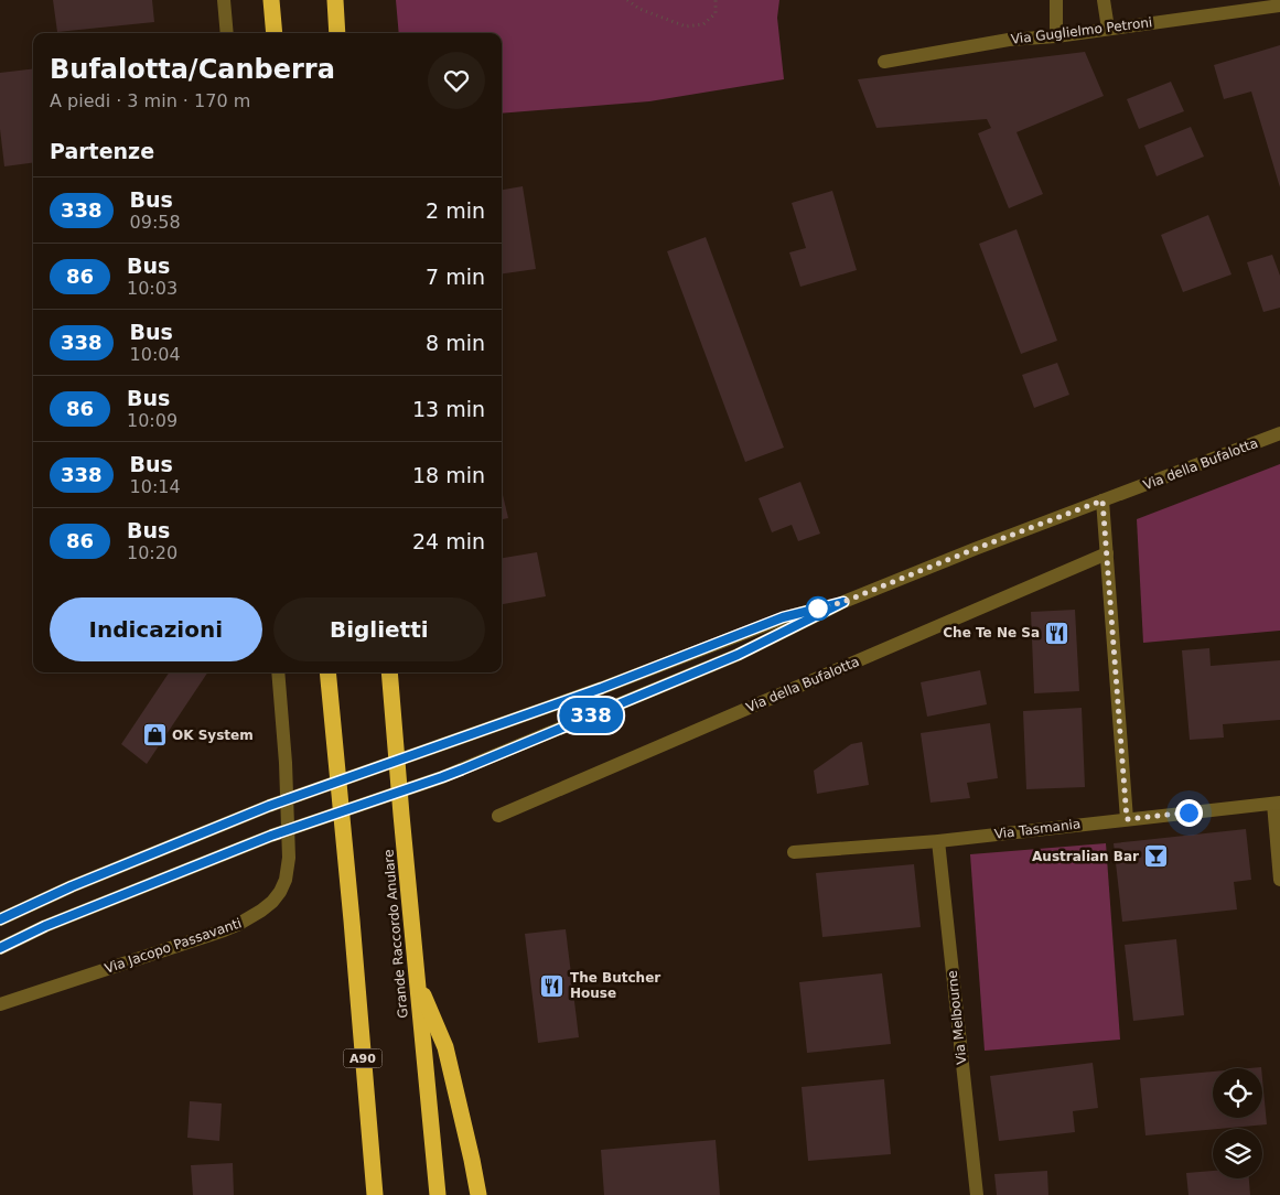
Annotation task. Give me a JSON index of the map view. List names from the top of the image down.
{
  "streets": {
    "highway": ["Grande Raccordo Anulare", "A90"],
    "street": [
      "Via Guglielmo Petroni",
      "Via della Bufalotta",
      "Via Tasmania",
      "Via Jacopo Passavanti",
      "Via Melbourne"
    ]
  },
  "crossings": [
    ["Via Tasmania", "Via Melbourne"]
  ],
  "places": {
    "restaurant": ["Che Te Ne Sa", "The Butcher House"],
    "shop": ["OK System"],
    "bar": ["Australian Bar"]
  },
  "lines": ["bus line 338"],
  "page": {
    "on_map": "338",
    "heading": [
      ["Bufalotta/Canberra", "A piedi · 3 min · 170 m"],
      "Partenze"
    ],
    "list": [
      {
        "mark": "338",
        "name": "Bus",
        "note": "09:58",
        "value": "2 min"
      },
      {
        "mark": "86",
        "name": "Bus",
        "note": "10:03",
        "value": "7 min"
      },
      {
        "mark": "338",
        "name": "Bus",
        "note": "10:04",
        "value": "8 min"
      },
      {
        "mark": "86",
        "name": "Bus",
        "note": "10:09",
        "value": "13 min"
      },
      {
        "mark": "338",
        "name": "Bus",
        "note": "10:14",
        "value": "18 min"
      },
      {
        "mark": "86",
        "name": "Bus",
        "note": "10:20",
        "value": "24 min"
      }
    ],
    "buttons": ["Indicazioni", "Biglietti"]
  }
}
